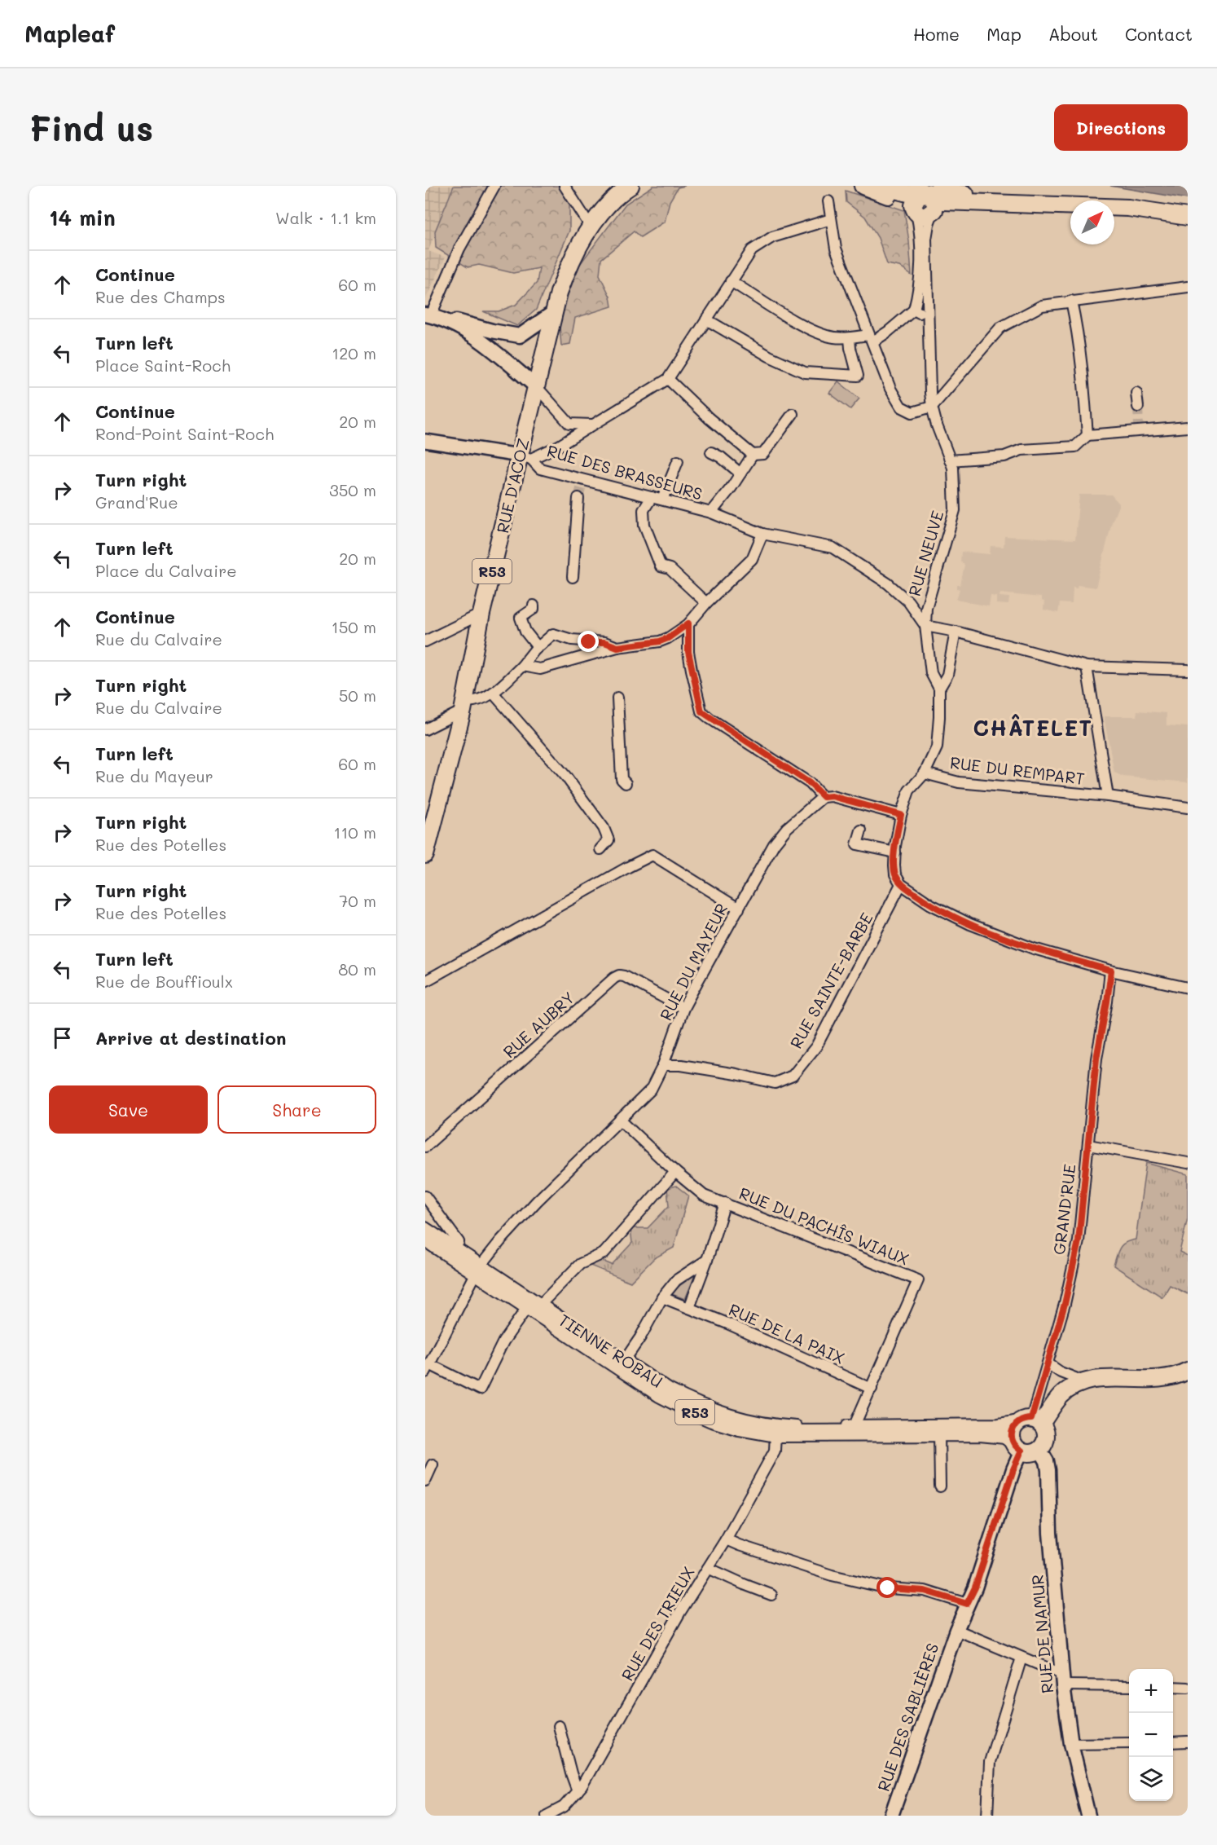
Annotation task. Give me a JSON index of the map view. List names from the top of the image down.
{
  "streets": {
    "main road": [
      "RUE D'ACOZ",
      "R53",
      "TIENNE ROBAU",
      "RUE DE NAMUR",
      "RUE DES SABLIÈRES"
    ],
    "street": [
      "RUE DES BRASSEURS",
      "RUE NEUVE",
      "RUE DU REMPART",
      "RUE DU MAYEUR",
      "RUE SAINTE-BARBE",
      "RUE AUBRY",
      "GRAND'RUE",
      "RUE DU PACHÎS WIAUX",
      "RUE DE LA PAIX",
      "RUE DES TRIEUX"
    ]
  },
  "crossings": [
    ["RUE DES BRASSEURS", "RUE D'ACOZ"],
    ["RUE DES BRASSEURS", "RUE NEUVE"],
    ["R53", "GRAND'RUE"],
    ["R53", "TIENNE ROBAU"],
    ["R53", "RUE DE NAMUR"],
    ["R53", "RUE DES SABLIÈRES"],
    ["RUE DU MAYEUR", "RUE SAINTE-BARBE"],
    ["RUE DU MAYEUR", "RUE AUBRY"],
    ["RUE DU MAYEUR", "RUE DU PACHÎS WIAUX"],
    ["RUE DU MAYEUR", "TIENNE ROBAU"],
    ["GRAND'RUE", "TIENNE ROBAU"],
    ["GRAND'RUE", "RUE DE NAMUR"],
    ["GRAND'RUE", "RUE DES SABLIÈRES"],
    ["RUE DU PACHÎS WIAUX", "RUE DE LA PAIX"],
    ["RUE DU PACHÎS WIAUX", "TIENNE ROBAU"],
    ["TIENNE ROBAU", "RUE DES TRIEUX"],
    ["TIENNE ROBAU", "RUE DE NAMUR"],
    ["TIENNE ROBAU", "RUE DES SABLIÈRES"],
    ["RUE DE NAMUR", "RUE DES SABLIÈRES"]
  ],
  "districts": ["CHÂTELET"],
  "north": "top right",
  "page": {
    "header": "Mapleaf",
    "nav": [
      "Home",
      "Map",
      "About",
      "Contact"
    ],
    "buttons": [
      "Directions",
      ["Save", "Share"]
    ],
    "title": "Find us",
    "heading": ["14 min", "Walk · 1.1 km"],
    "list": [
      ["Continue", "Rue des Champs", "60 m"],
      ["Turn left", "Place Saint-Roch", "120 m"],
      ["Continue", "Rond-Point Saint-Roch", "20 m"],
      ["Turn right", "Grand'Rue", "350 m"],
      ["Turn left", "Place du Calvaire", "20 m"],
      ["Continue", "Rue du Calvaire", "150 m"],
      ["Turn right", "Rue du Calvaire", "50 m"],
      ["Turn left", "Rue du Mayeur", "60 m"],
      ["Turn right", "Rue des Potelles", "110 m"],
      ["Turn right", "Rue des Potelles", "70 m"],
      ["Turn left", "Rue de Bouffioulx", "80 m"],
      "Arrive at destination"
    ],
    "map_buttons": ["+", "−"]
  }
}
